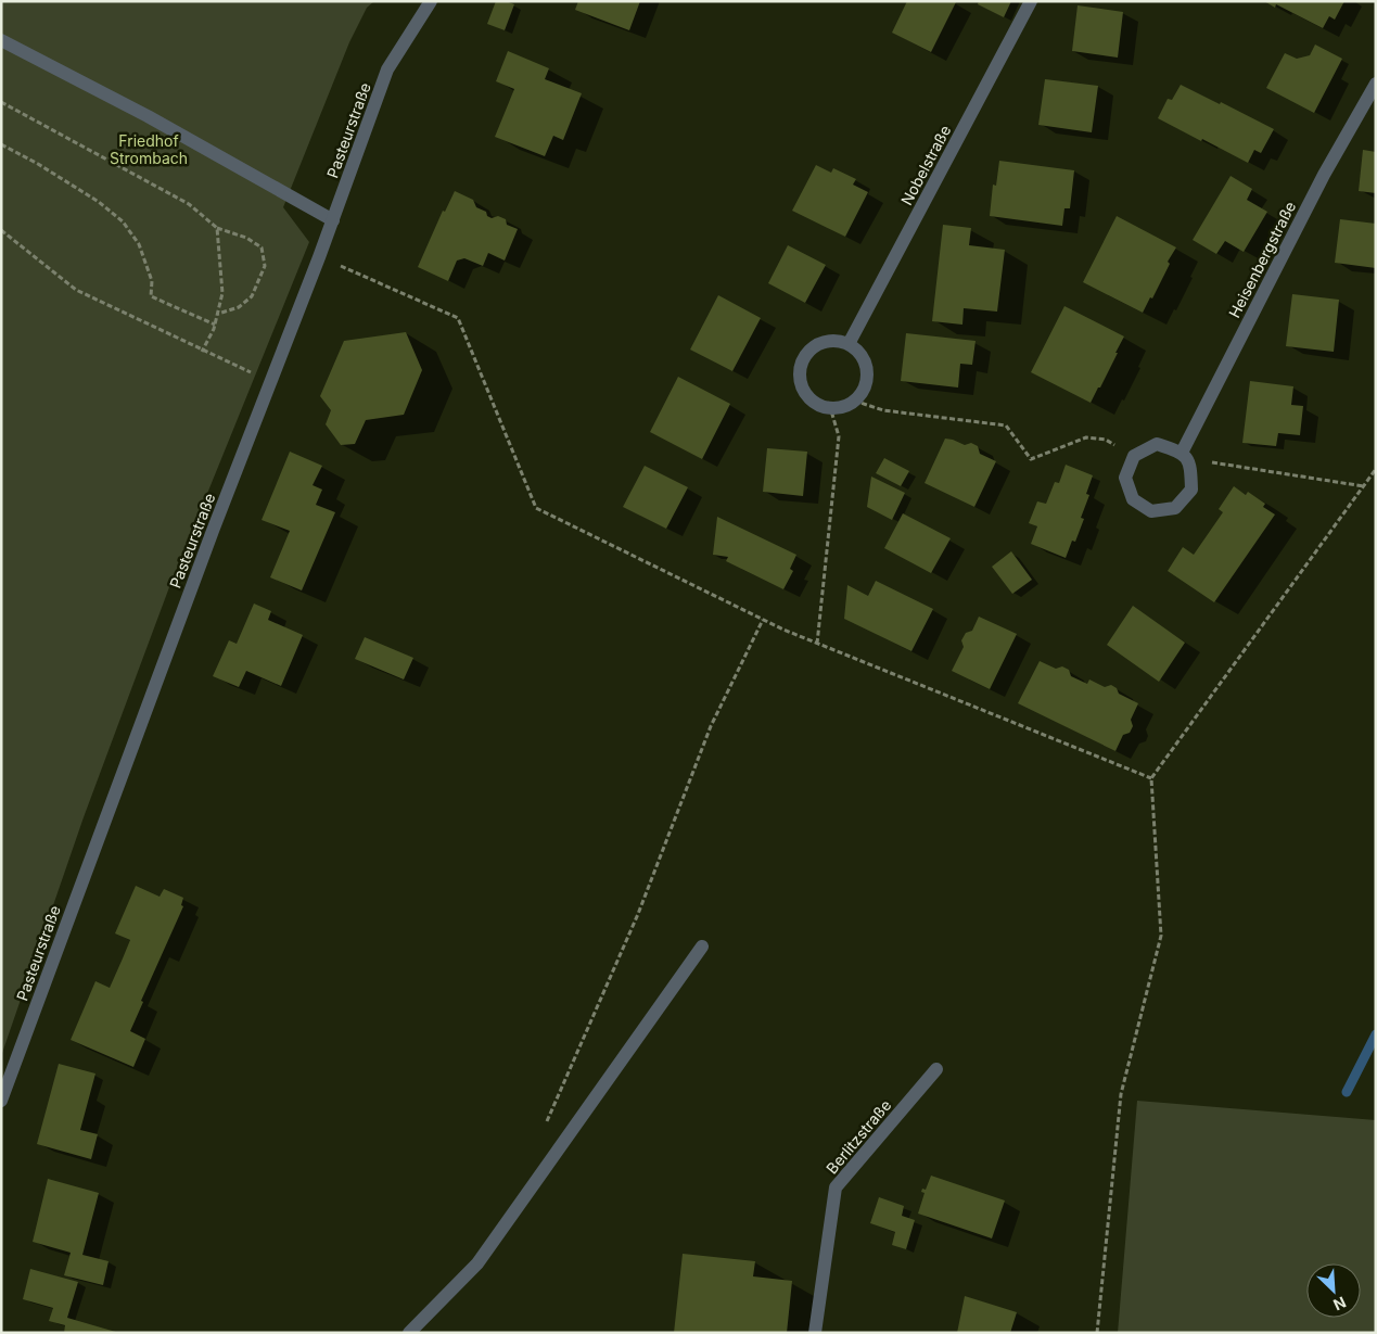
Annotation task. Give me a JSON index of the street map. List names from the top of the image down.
{
  "streets": {
    "street": [
      "Pasteurstraße",
      "Nobelstraße",
      "Heisenbergstraße",
      "Berlitzstraße"
    ]
  },
  "parks": ["Friedhof Strombach"],
  "north": "bottom right"
}
